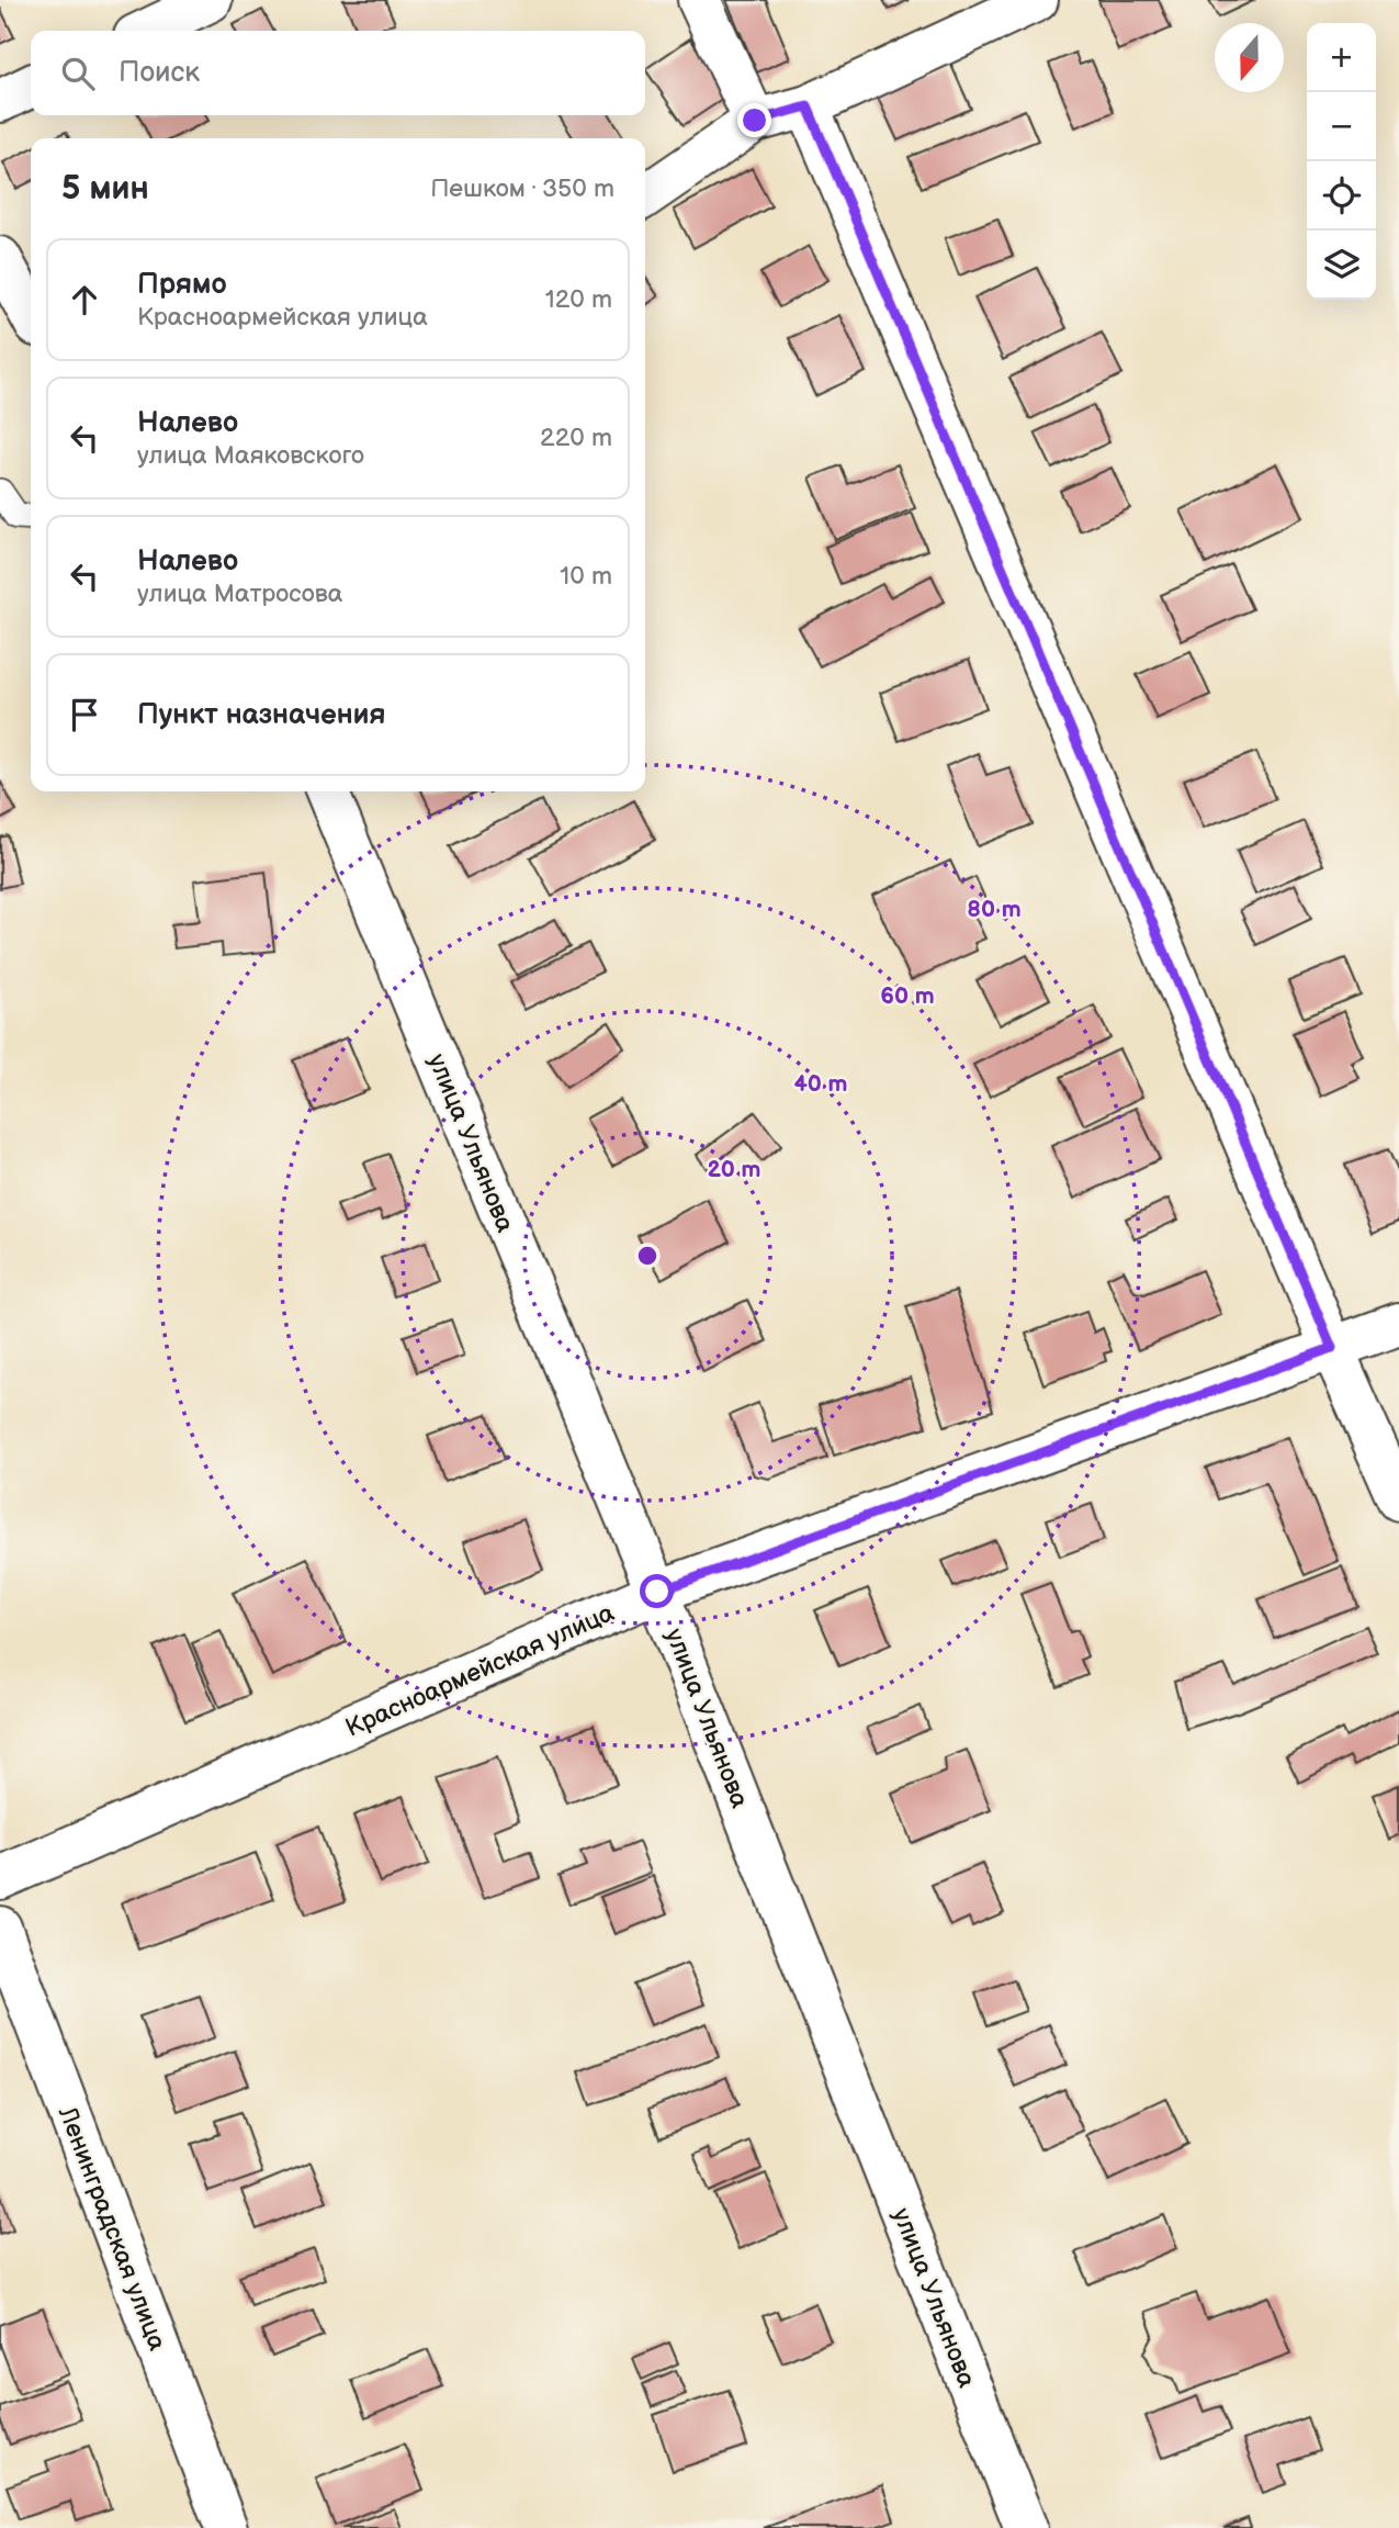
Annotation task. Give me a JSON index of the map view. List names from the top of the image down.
{
  "streets": {
    "street": ["улица Ульянова", "Красноармейская улица", "Ленинградская улица"]
  },
  "crossings": [
    ["улица Ульянова", "Красноармейская улица"]
  ],
  "north": "bottom",
  "page": {
    "map_buttons": ["+", "−"],
    "search": "Поиск",
    "heading": ["5 мин", "Пешком · 350 m"],
    "list": [
      ["Прямо", "Красноармейская улица", "120 m"],
      ["Налево", "улица Маяковского", "220 m"],
      ["Налево", "улица Матросова", "10 m"],
      "Пункт назначения"
    ]
  },
  "rings": [
    "80 m",
    "60 m",
    "40 m",
    "20 m"
  ]
}
